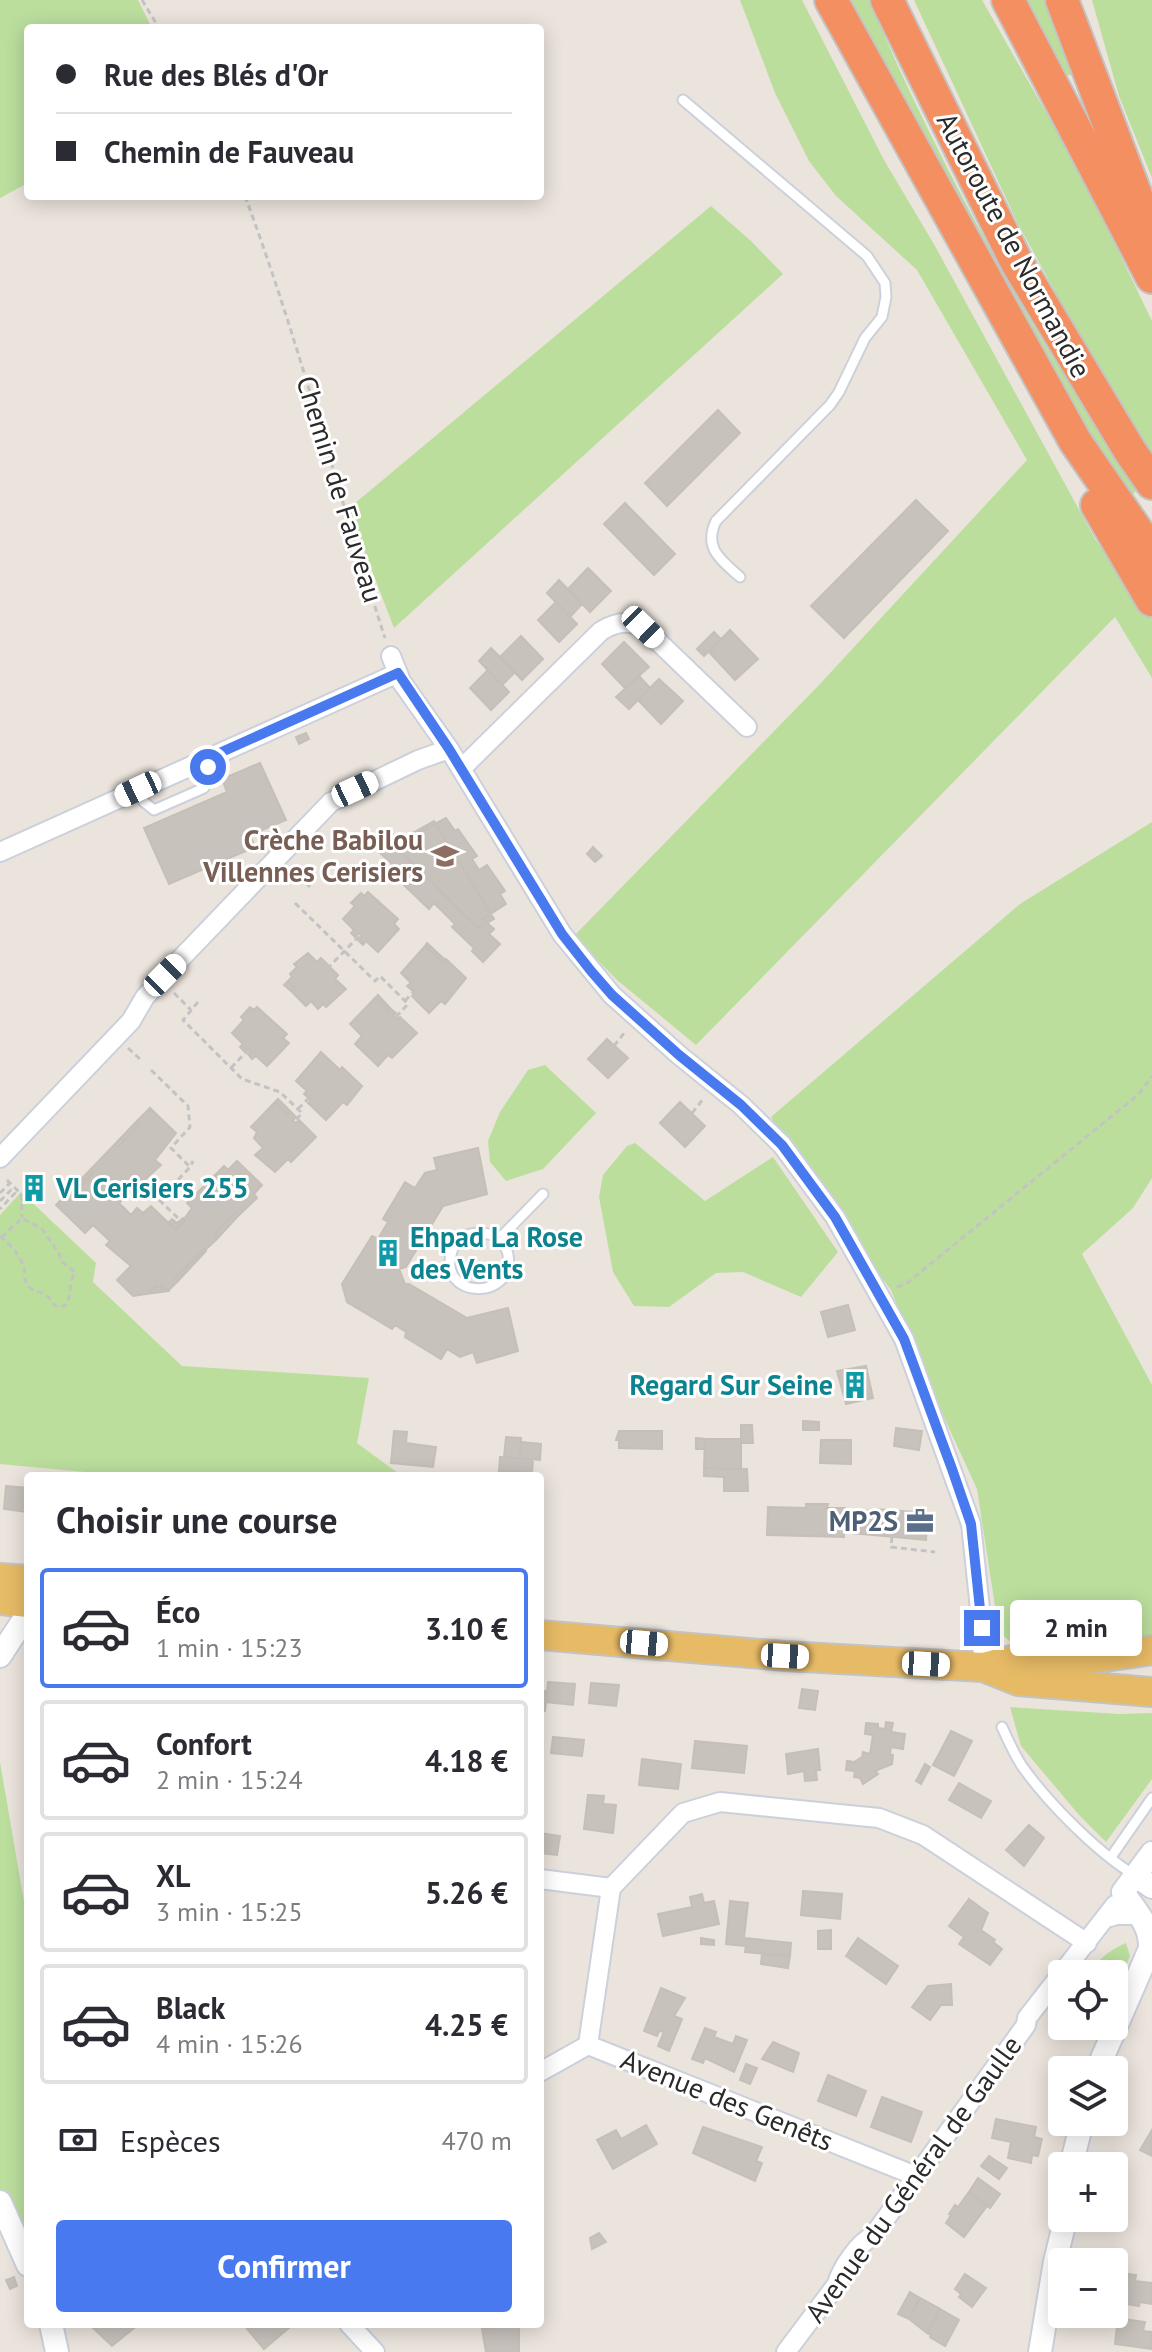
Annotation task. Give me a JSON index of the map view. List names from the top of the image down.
{
  "streets": {
    "highway": ["Autoroute de Normandie"],
    "street": ["Avenue des Genêts", "Avenue du Général de Gaulle"],
    "path": ["Chemin de Fauveau"]
  },
  "crossings": [
    ["Avenue des Genêts", "Avenue du Général de Gaulle"]
  ],
  "places": {
    "school or university": ["Crèche Babilou Villennes Cerisiers"],
    "building": ["VL Cerisiers 255", "Ehpad La Rose des Vents", "Regard Sur Seine"],
    "office": ["MP2S"]
  },
  "page": {
    "banner": ["Rue des Blés d'Or", "Chemin de Fauveau"],
    "heading": "Choisir une course",
    "list": [
      {
        "name": "Éco",
        "note": "1 min · 15:23",
        "value": "3.10 €"
      },
      {
        "name": "Confort",
        "note": "2 min · 15:24",
        "value": "4.18 €"
      },
      {
        "name": "XL",
        "note": "3 min · 15:25",
        "value": "5.26 €"
      },
      {
        "name": "Black",
        "note": "4 min · 15:26",
        "value": "4.25 €"
      }
    ],
    "bubble": "2 min",
    "map_buttons": ["+", "−"],
    "pay": ["Espèces", "470 m"],
    "buttons": "Confirmer"
  }
}
